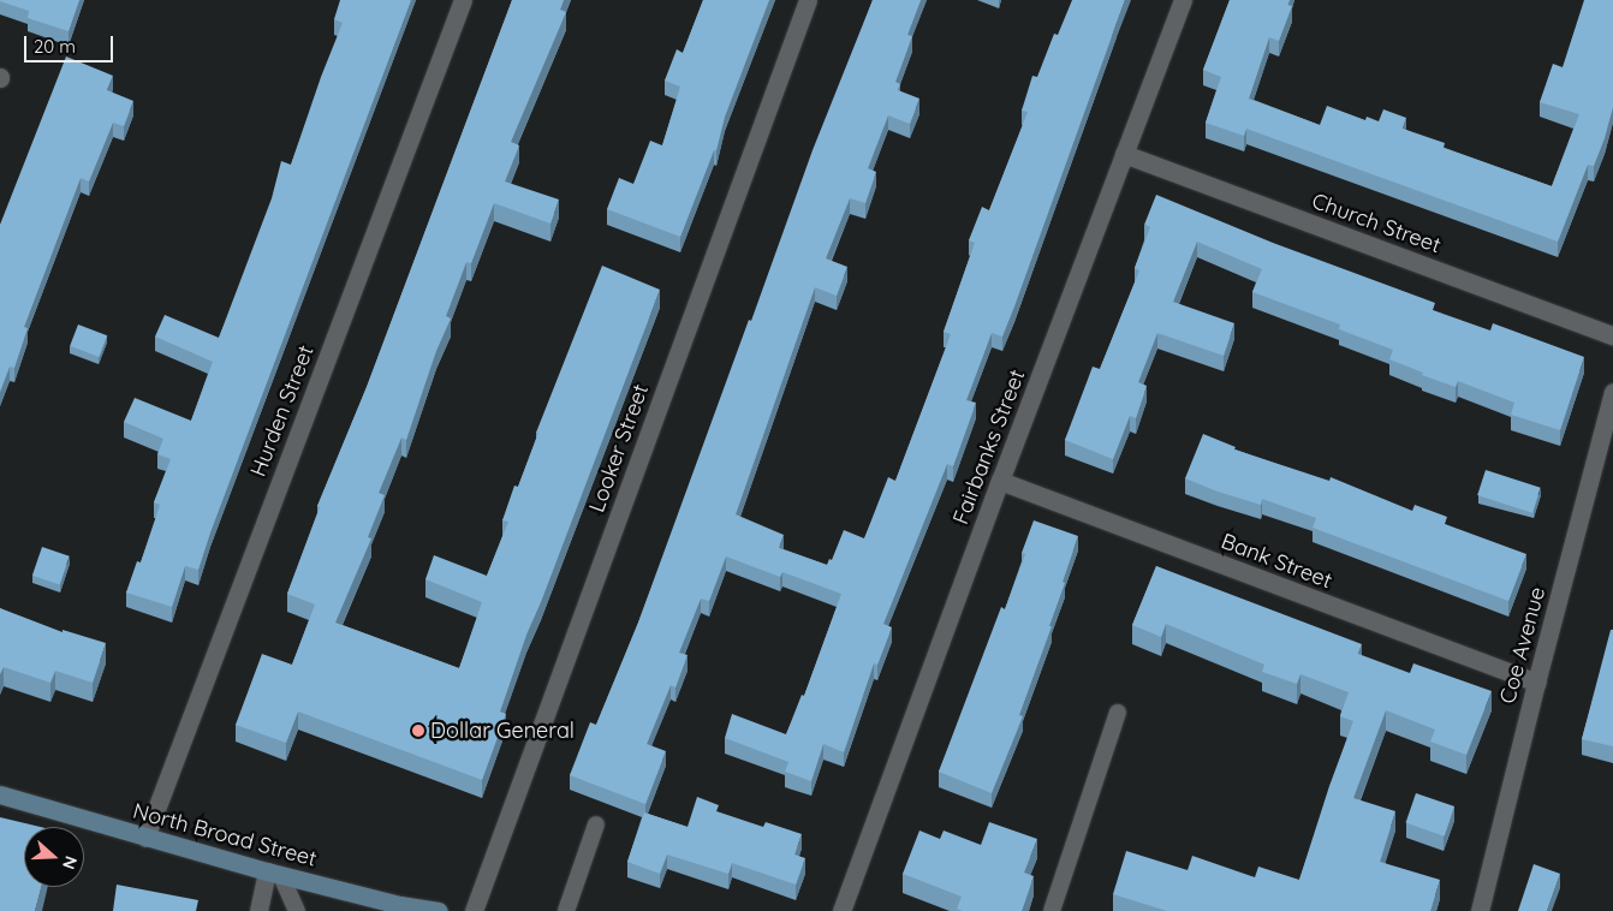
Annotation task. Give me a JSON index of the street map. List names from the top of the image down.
{
  "streets": {
    "main road": ["North Broad Street"],
    "street": [
      "Church Street",
      "Hurden Street",
      "Fairbanks Street",
      "Looker Street",
      "Bank Street",
      "Coe Avenue"
    ]
  },
  "crossings": [
    ["Church Street", "Fairbanks Street"],
    ["Hurden Street", "North Broad Street"],
    ["Fairbanks Street", "Bank Street"],
    ["Bank Street", "Coe Avenue"]
  ],
  "places": ["Dollar General"],
  "scale_bar": "20 m",
  "north": "right"
}
